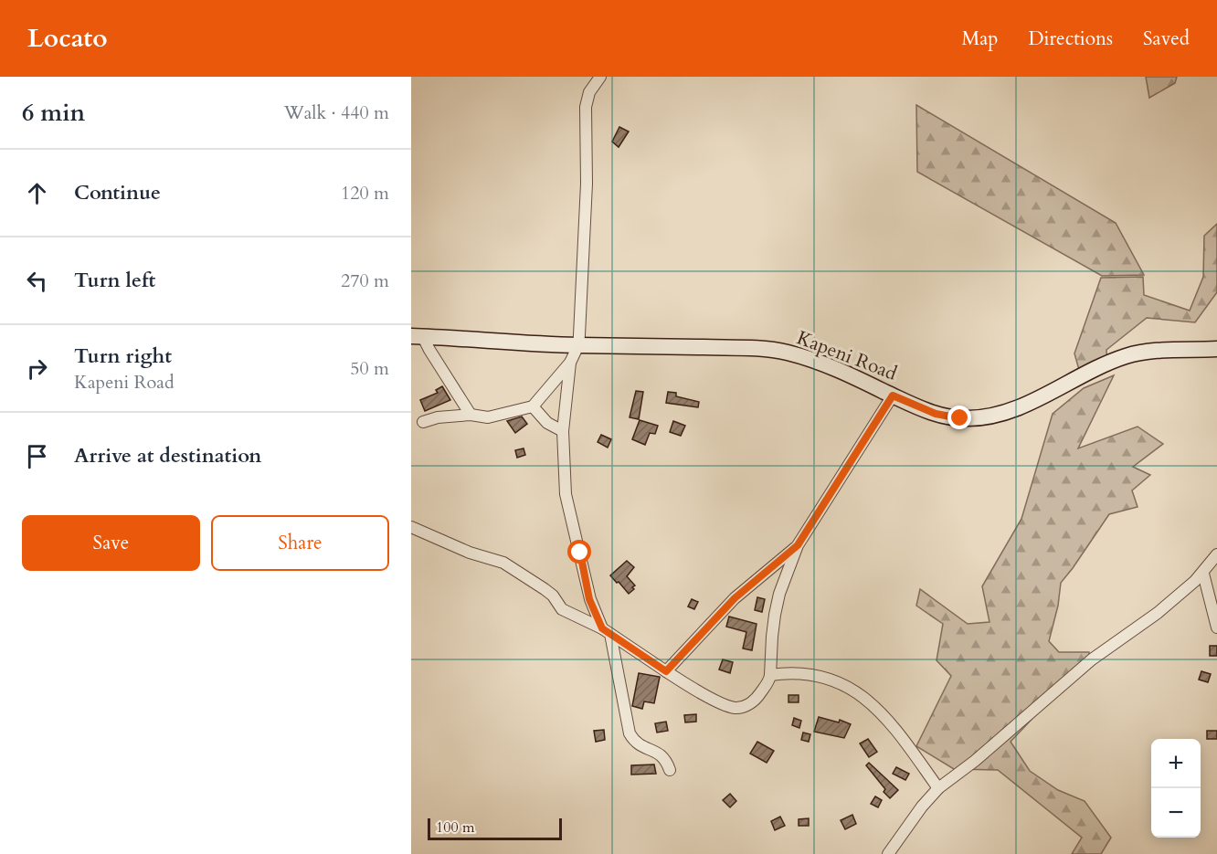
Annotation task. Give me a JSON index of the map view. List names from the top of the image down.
{
  "streets": {
    "main road": ["Kapeni Road"]
  },
  "scale_bar": "100 m",
  "page": {
    "header": "Locato",
    "nav": ["Map", "Directions", "Saved"],
    "heading": ["6 min", "Walk · 440 m"],
    "list": [
      ["Continue", "120 m"],
      ["Turn left", "270 m"],
      ["Turn right", "Kapeni Road", "50 m"],
      "Arrive at destination"
    ],
    "buttons": ["Save", "Share"],
    "map_buttons": ["+", "−"],
    "scale": "100 m"
  }
}
